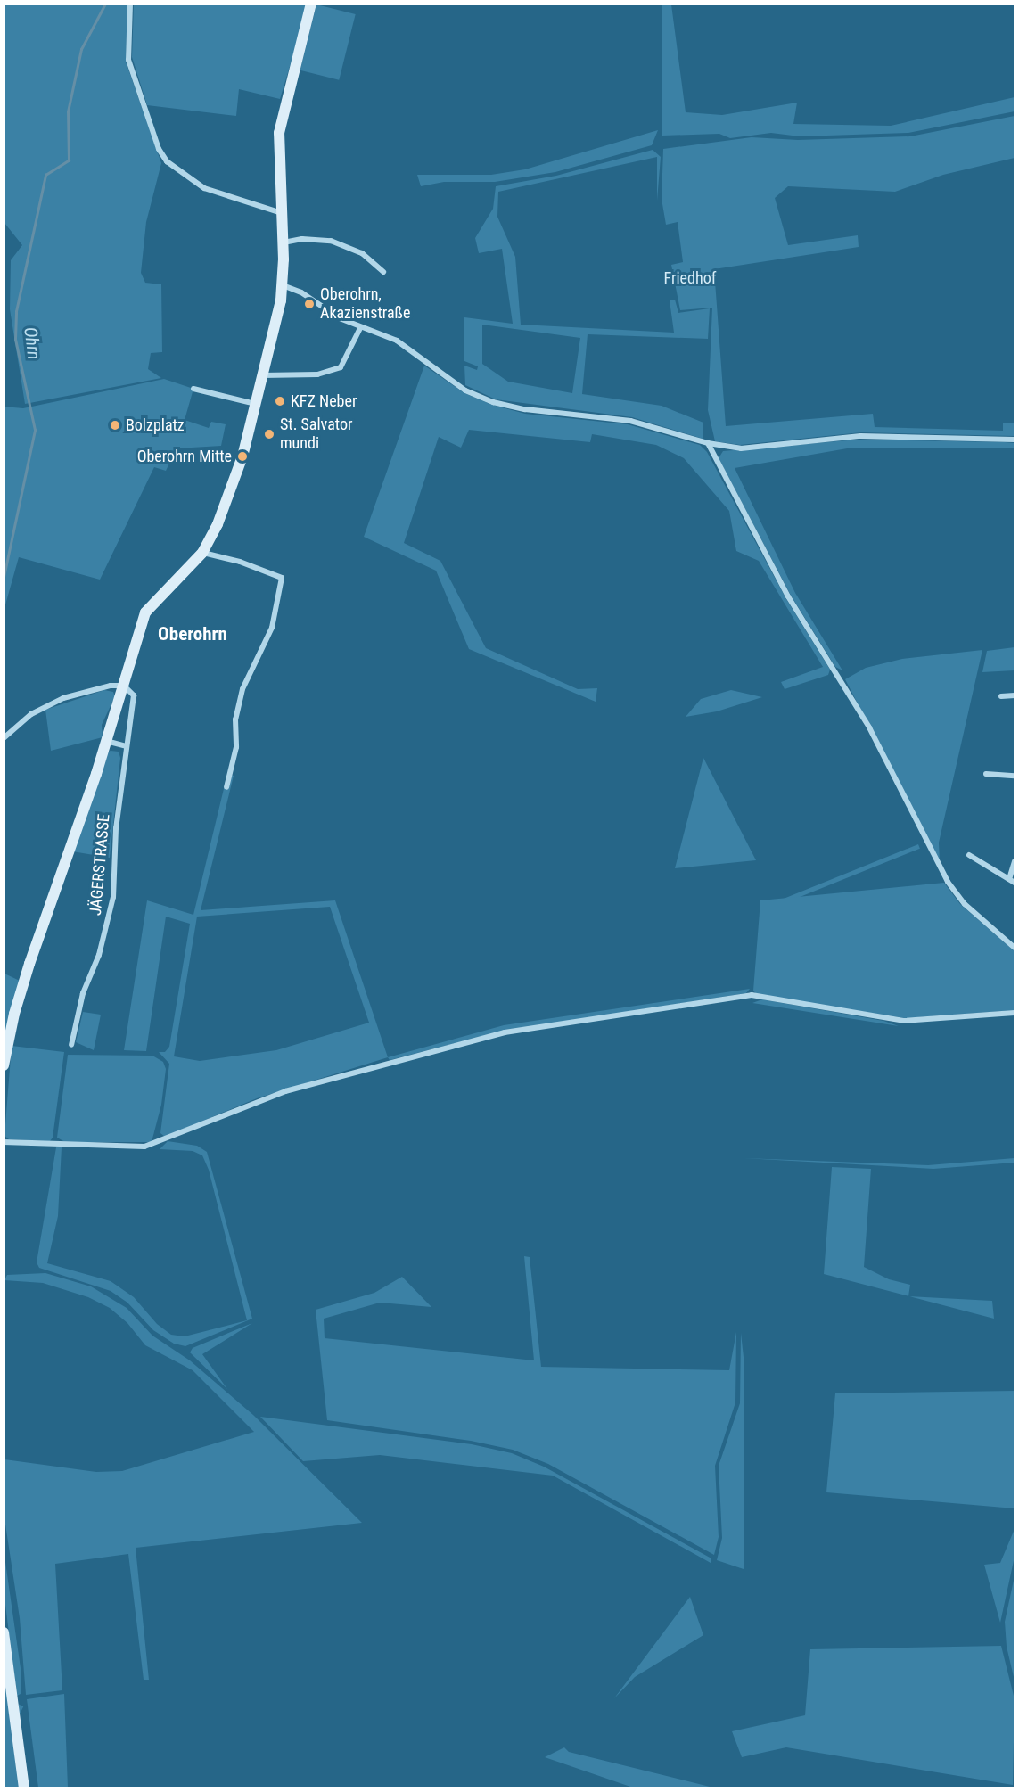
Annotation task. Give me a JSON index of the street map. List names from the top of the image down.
{
  "streets": {
    "street": ["JÄGERSTRASSE"]
  },
  "districts": ["Oberohrn"],
  "water": ["Ohrn"],
  "parks": ["Friedhof"],
  "places": [
    "Oberohrn, Akazienstraße",
    "KFZ Neber",
    "Bolzplatz",
    "St. Salvator mundi",
    "Oberohrn Mitte"
  ]
}
